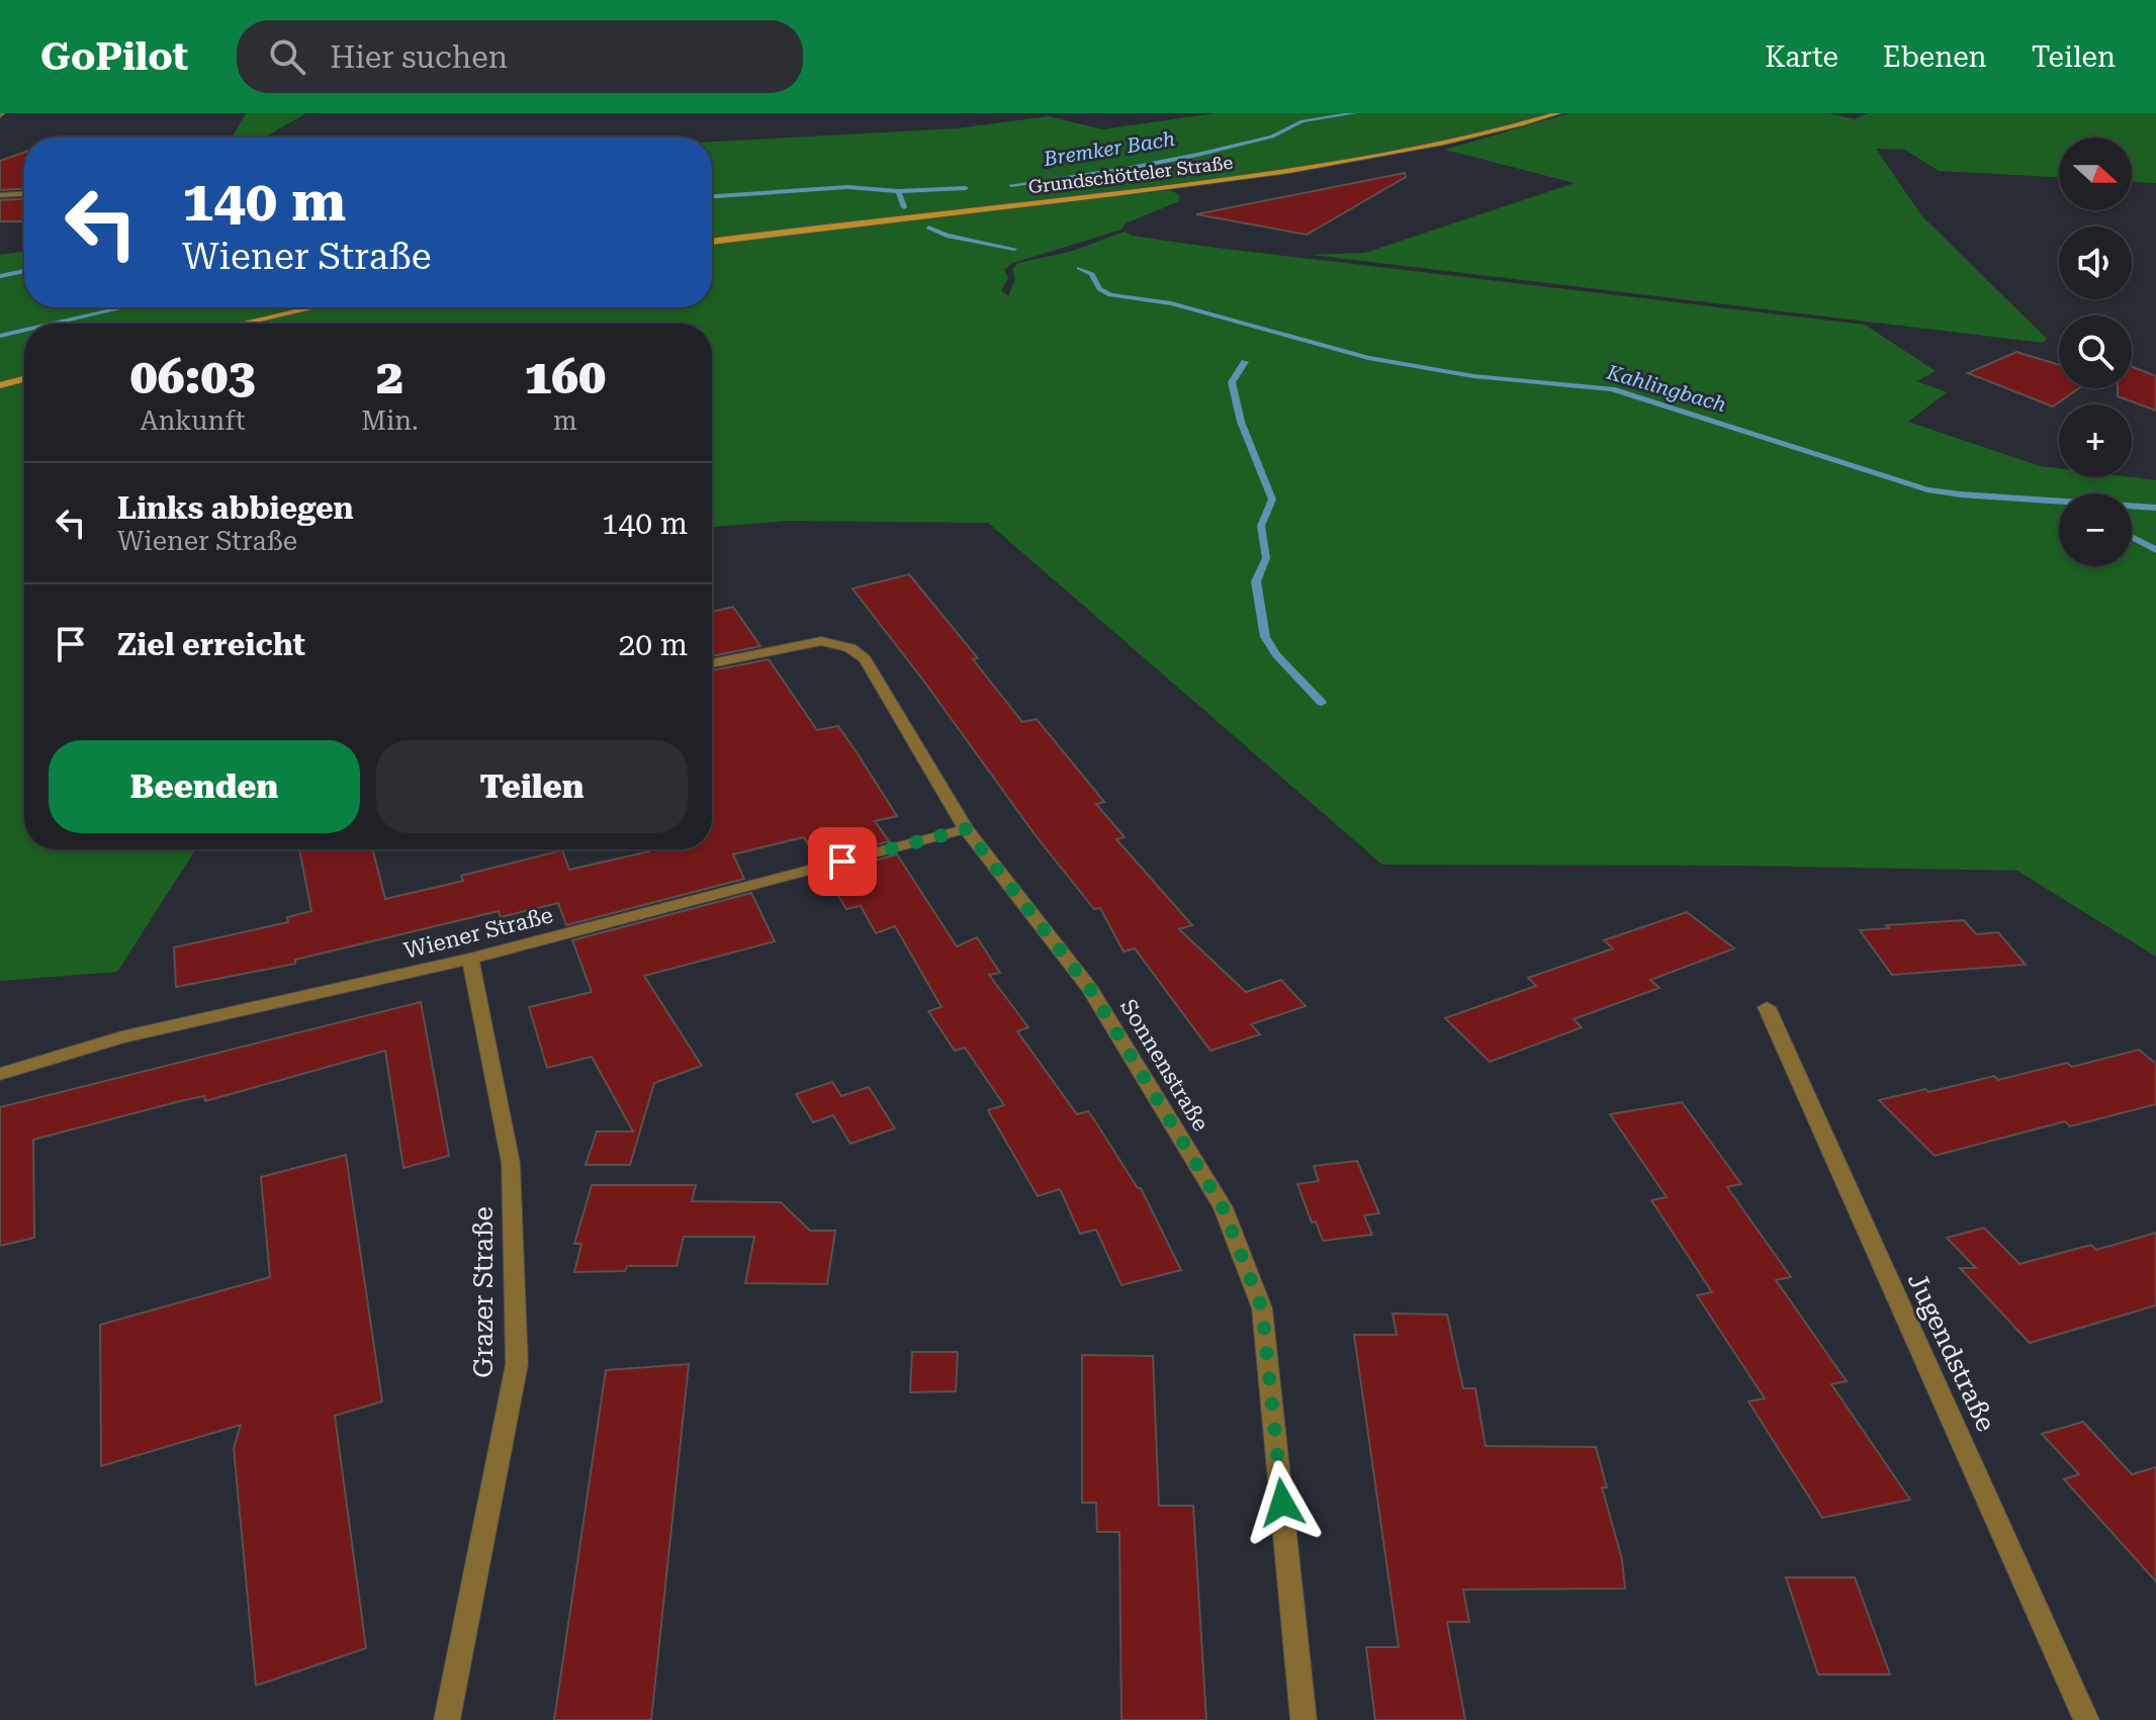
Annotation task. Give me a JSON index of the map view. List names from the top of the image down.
{
  "streets": {
    "main road": ["Grundschötteler Straße"],
    "street": [
      "Wiener Straße",
      "Sonnenstraße",
      "Grazer Straße",
      "Jugendstraße"
    ]
  },
  "crossings": [
    ["Wiener Straße", "Sonnenstraße"],
    ["Wiener Straße", "Grazer Straße"]
  ],
  "water": ["Bremker Bach", "Kahlingbach"],
  "north": "right",
  "page": {
    "header": "GoPilot",
    "search": "Hier suchen",
    "nav": ["Karte", "Ebenen", "Teilen"],
    "map_buttons": ["+", "−"],
    "turn": ["140 m", "Wiener Straße"],
    "eta": [
      "06:03",
      "Ankunft",
      "2",
      "Min.",
      "160",
      "m"
    ],
    "list": [
      {
        "name": "Links abbiegen",
        "note": "Wiener Straße",
        "value": "140 m"
      },
      {
        "name": "Ziel erreicht",
        "value": "20 m"
      }
    ],
    "buttons": ["Beenden", "Teilen"]
  }
}
